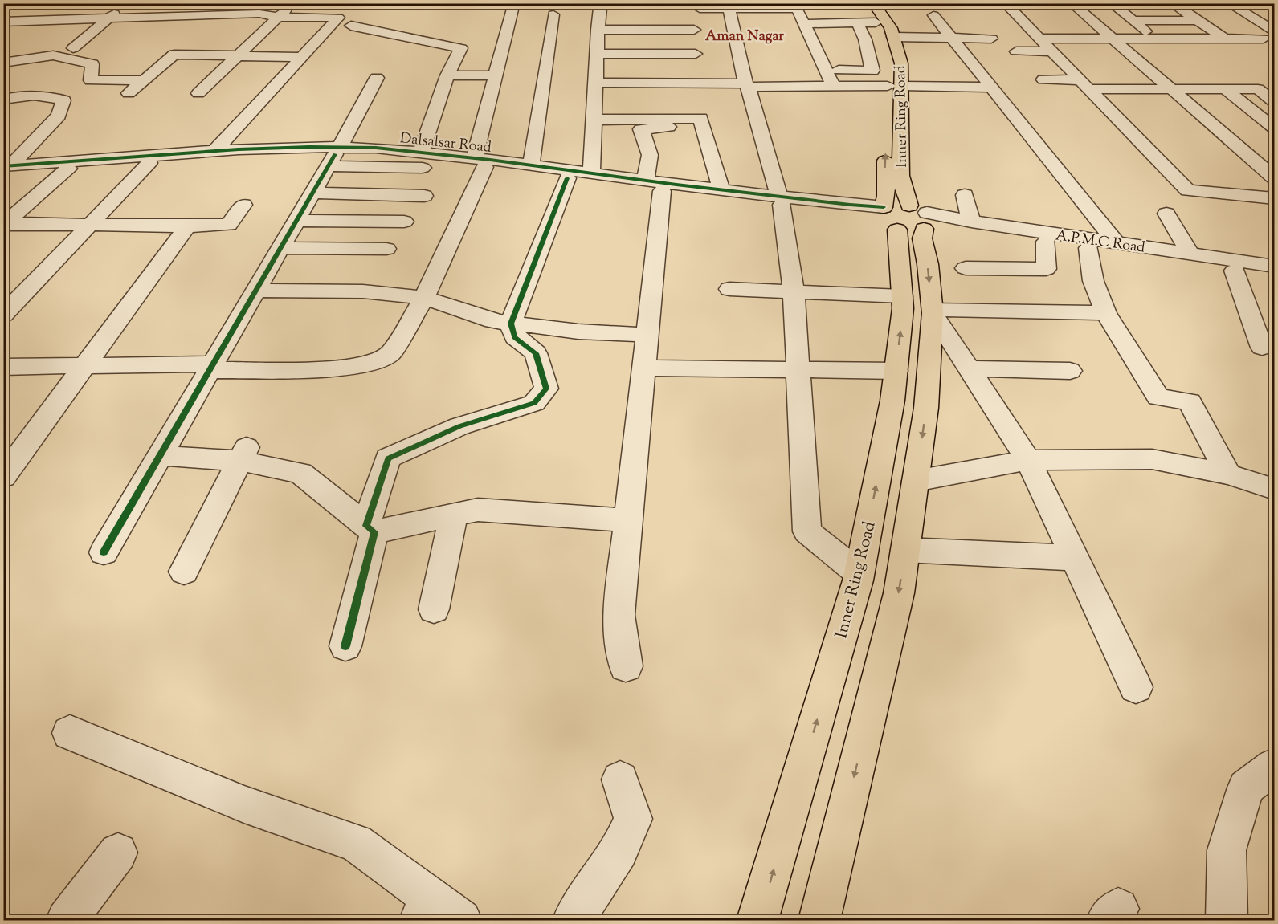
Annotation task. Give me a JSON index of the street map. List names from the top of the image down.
{
  "streets": {
    "main road": ["Inner Ring Road"],
    "street": ["Dalsalsar Road", "A.P.M.C Road"]
  },
  "crossings": [
    ["Inner Ring Road", "Dalsalsar Road"],
    ["Inner Ring Road", "A.P.M.C Road"],
    ["Dalsalsar Road", "A.P.M.C Road"]
  ],
  "districts": ["Aman Nagar"]
}
